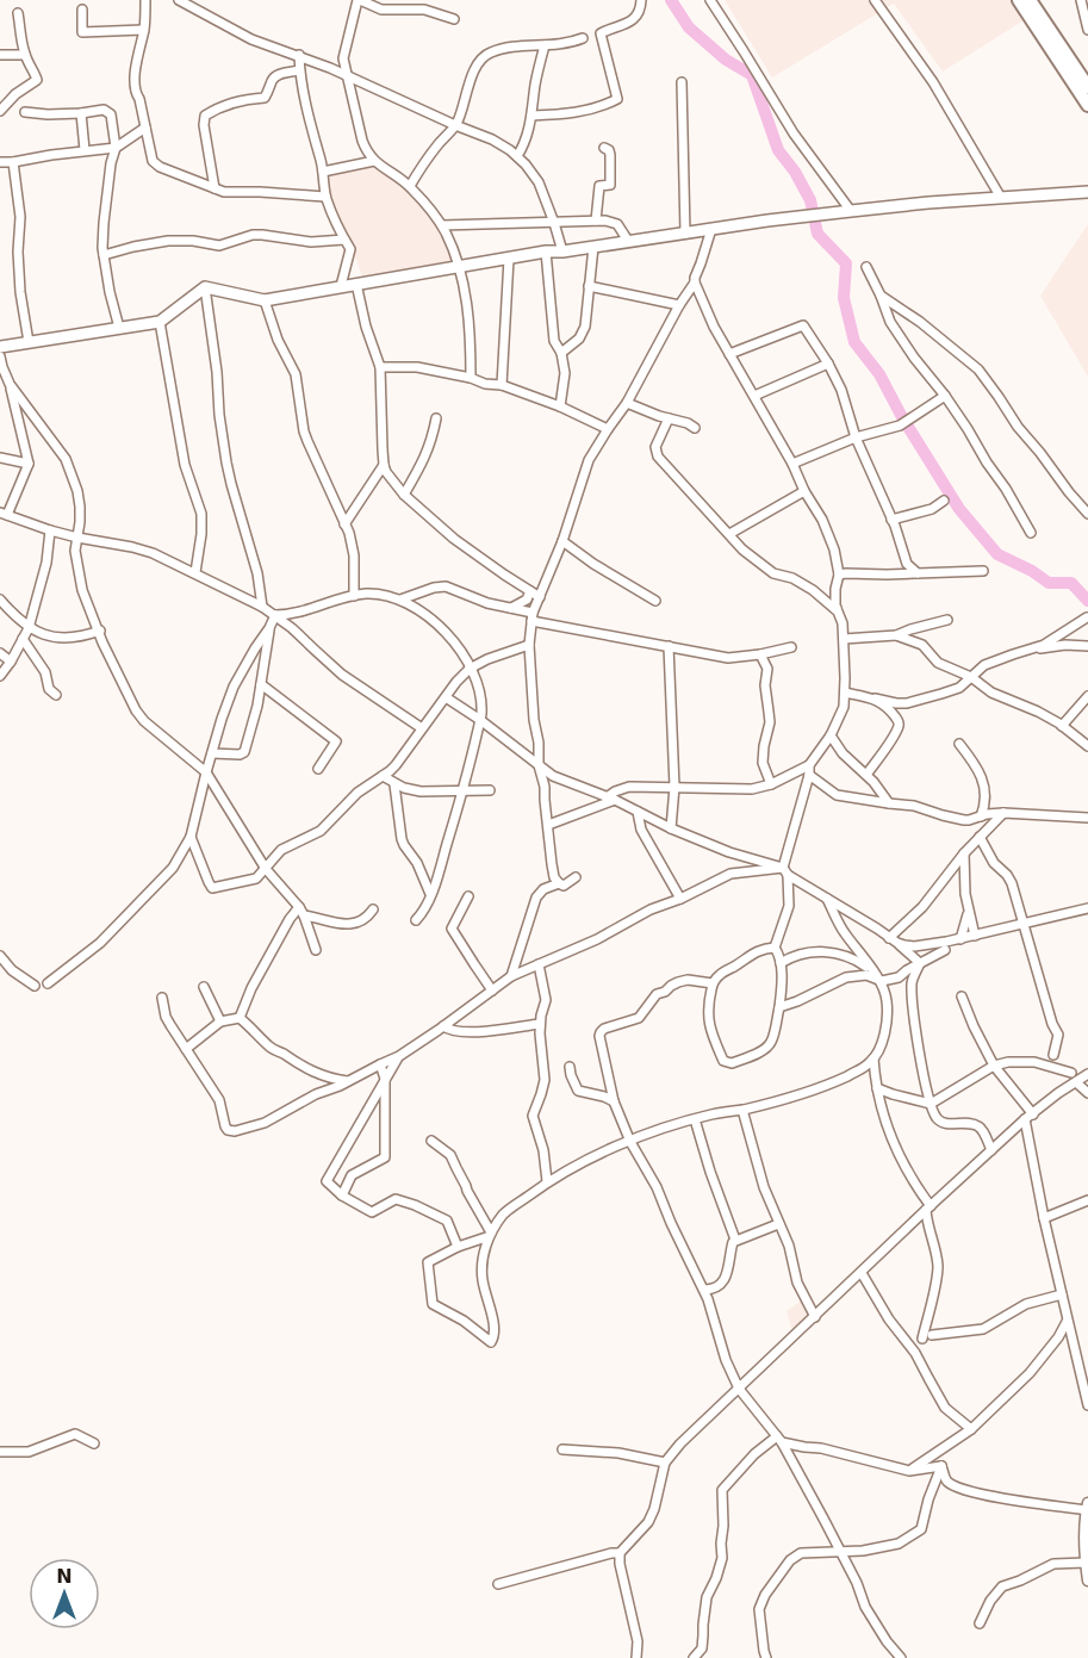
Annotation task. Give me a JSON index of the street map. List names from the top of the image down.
{
  "north": "top"
}
